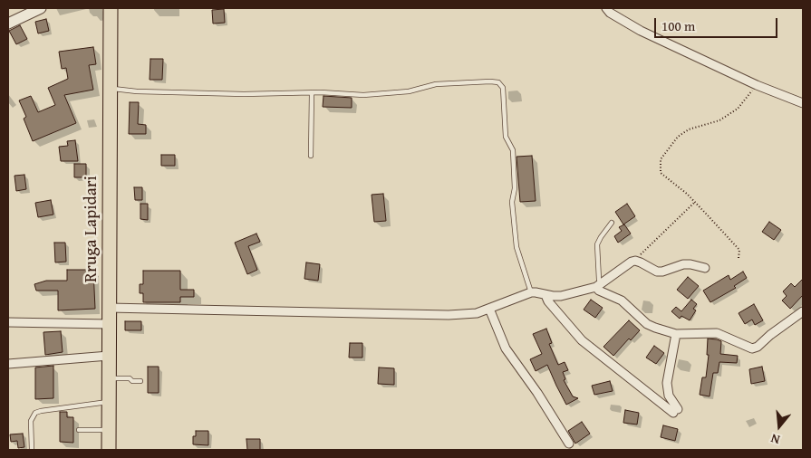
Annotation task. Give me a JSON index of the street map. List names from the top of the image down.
{
  "streets": {
    "main road": ["Rruga Lapidari"]
  },
  "scale_bar": "100 m",
  "north": "bottom"
}
